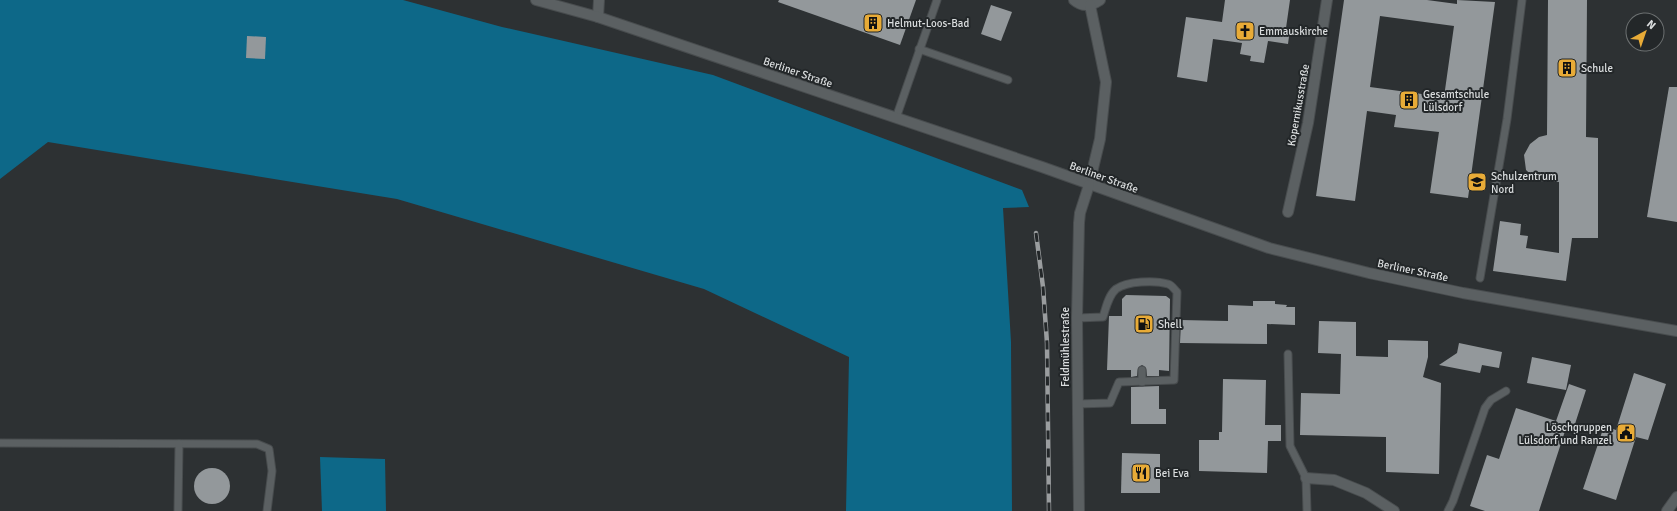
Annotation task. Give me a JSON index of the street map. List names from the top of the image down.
{
  "streets": {
    "street": ["Berliner Straße", "Kopernikusstraße", "Feldmühlestraße"]
  },
  "crossings": [
    ["Berliner Straße", "Feldmühlestraße"]
  ],
  "places": {
    "building": ["Helmut-Loos-Bad", "Schule", "Gesamtschule Lülsdorf"],
    "church": ["Emmauskirche"],
    "school or university": ["Schulzentrum Nord"],
    "fuel station": ["Shell"],
    "public building": ["Löschgruppen Lülsdorf und Ranzel"],
    "restaurant": ["Bei Eva"]
  },
  "north": "top right"
}
